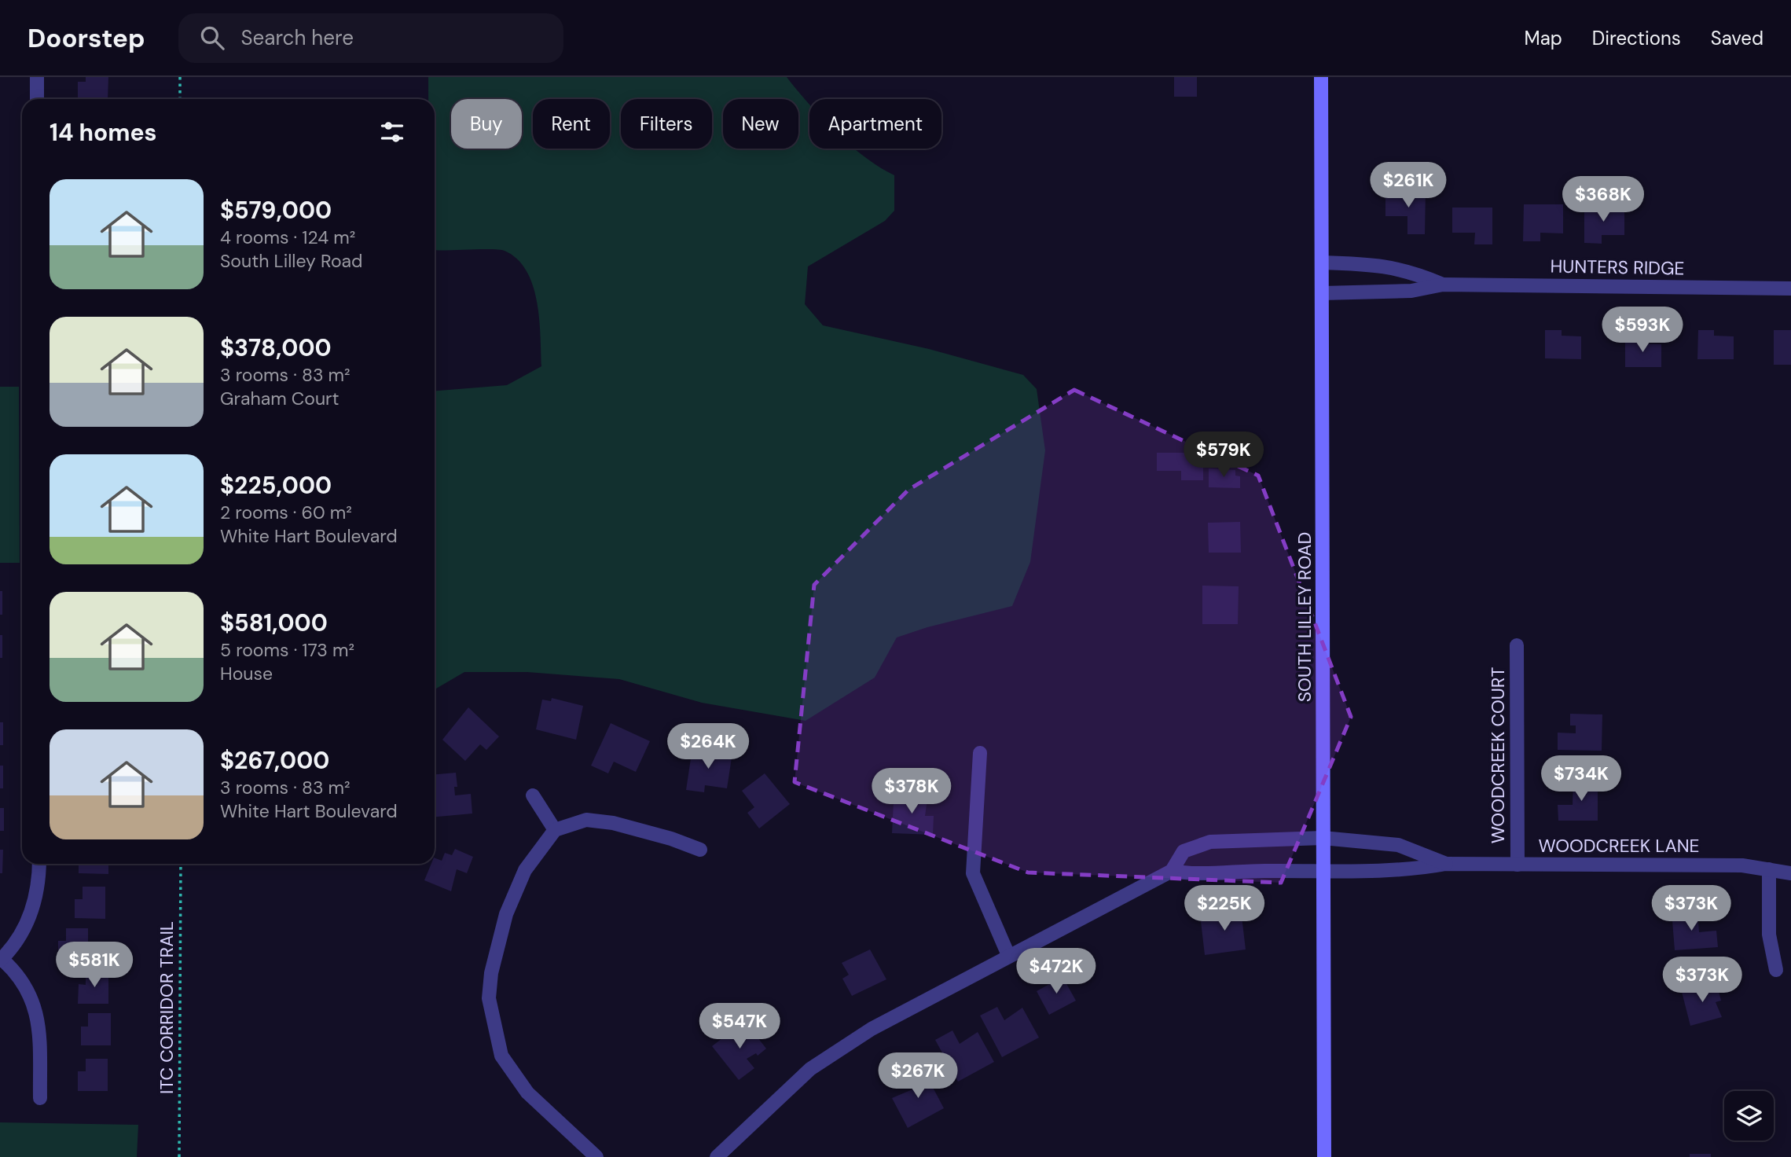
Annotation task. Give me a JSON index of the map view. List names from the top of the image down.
{
  "streets": {
    "street": [
      "HUNTERS RIDGE",
      "SOUTH LILLEY ROAD",
      "WOODCREEK COURT",
      "WOODCREEK LANE"
    ],
    "path": ["ITC CORRIDOR TRAIL"]
  },
  "crossings": [
    ["HUNTERS RIDGE", "SOUTH LILLEY ROAD"],
    ["SOUTH LILLEY ROAD", "WOODCREEK LANE"],
    ["WOODCREEK COURT", "WOODCREEK LANE"]
  ],
  "page": {
    "header": "Doorstep",
    "search": "Search here",
    "nav": ["Map", "Directions", "Saved"],
    "chip": [
      "Buy",
      "Rent",
      "Filters",
      "New",
      "Apartment"
    ],
    "heading": "14 homes",
    "price": [
      "$261K",
      "$368K",
      "$593K",
      "$579K",
      "$264K",
      "$734K",
      "$378K",
      "$225K",
      "$373K",
      "$581K",
      "$472K",
      "$373K",
      "$547K",
      "$267K"
    ],
    "list": [
      {
        "name": "$579,000",
        "note": "4 rooms · 124 m² · South Lilley Road"
      },
      {
        "name": "$378,000",
        "note": "3 rooms · 83 m² · Graham Court"
      },
      {
        "name": "$225,000",
        "note": "2 rooms · 60 m² · White Hart Boulevard"
      },
      {
        "name": "$581,000",
        "note": "5 rooms · 173 m² · House"
      },
      {
        "name": "$267,000",
        "note": "3 rooms · 83 m² · White Hart Boulevard"
      }
    ]
  }
}
